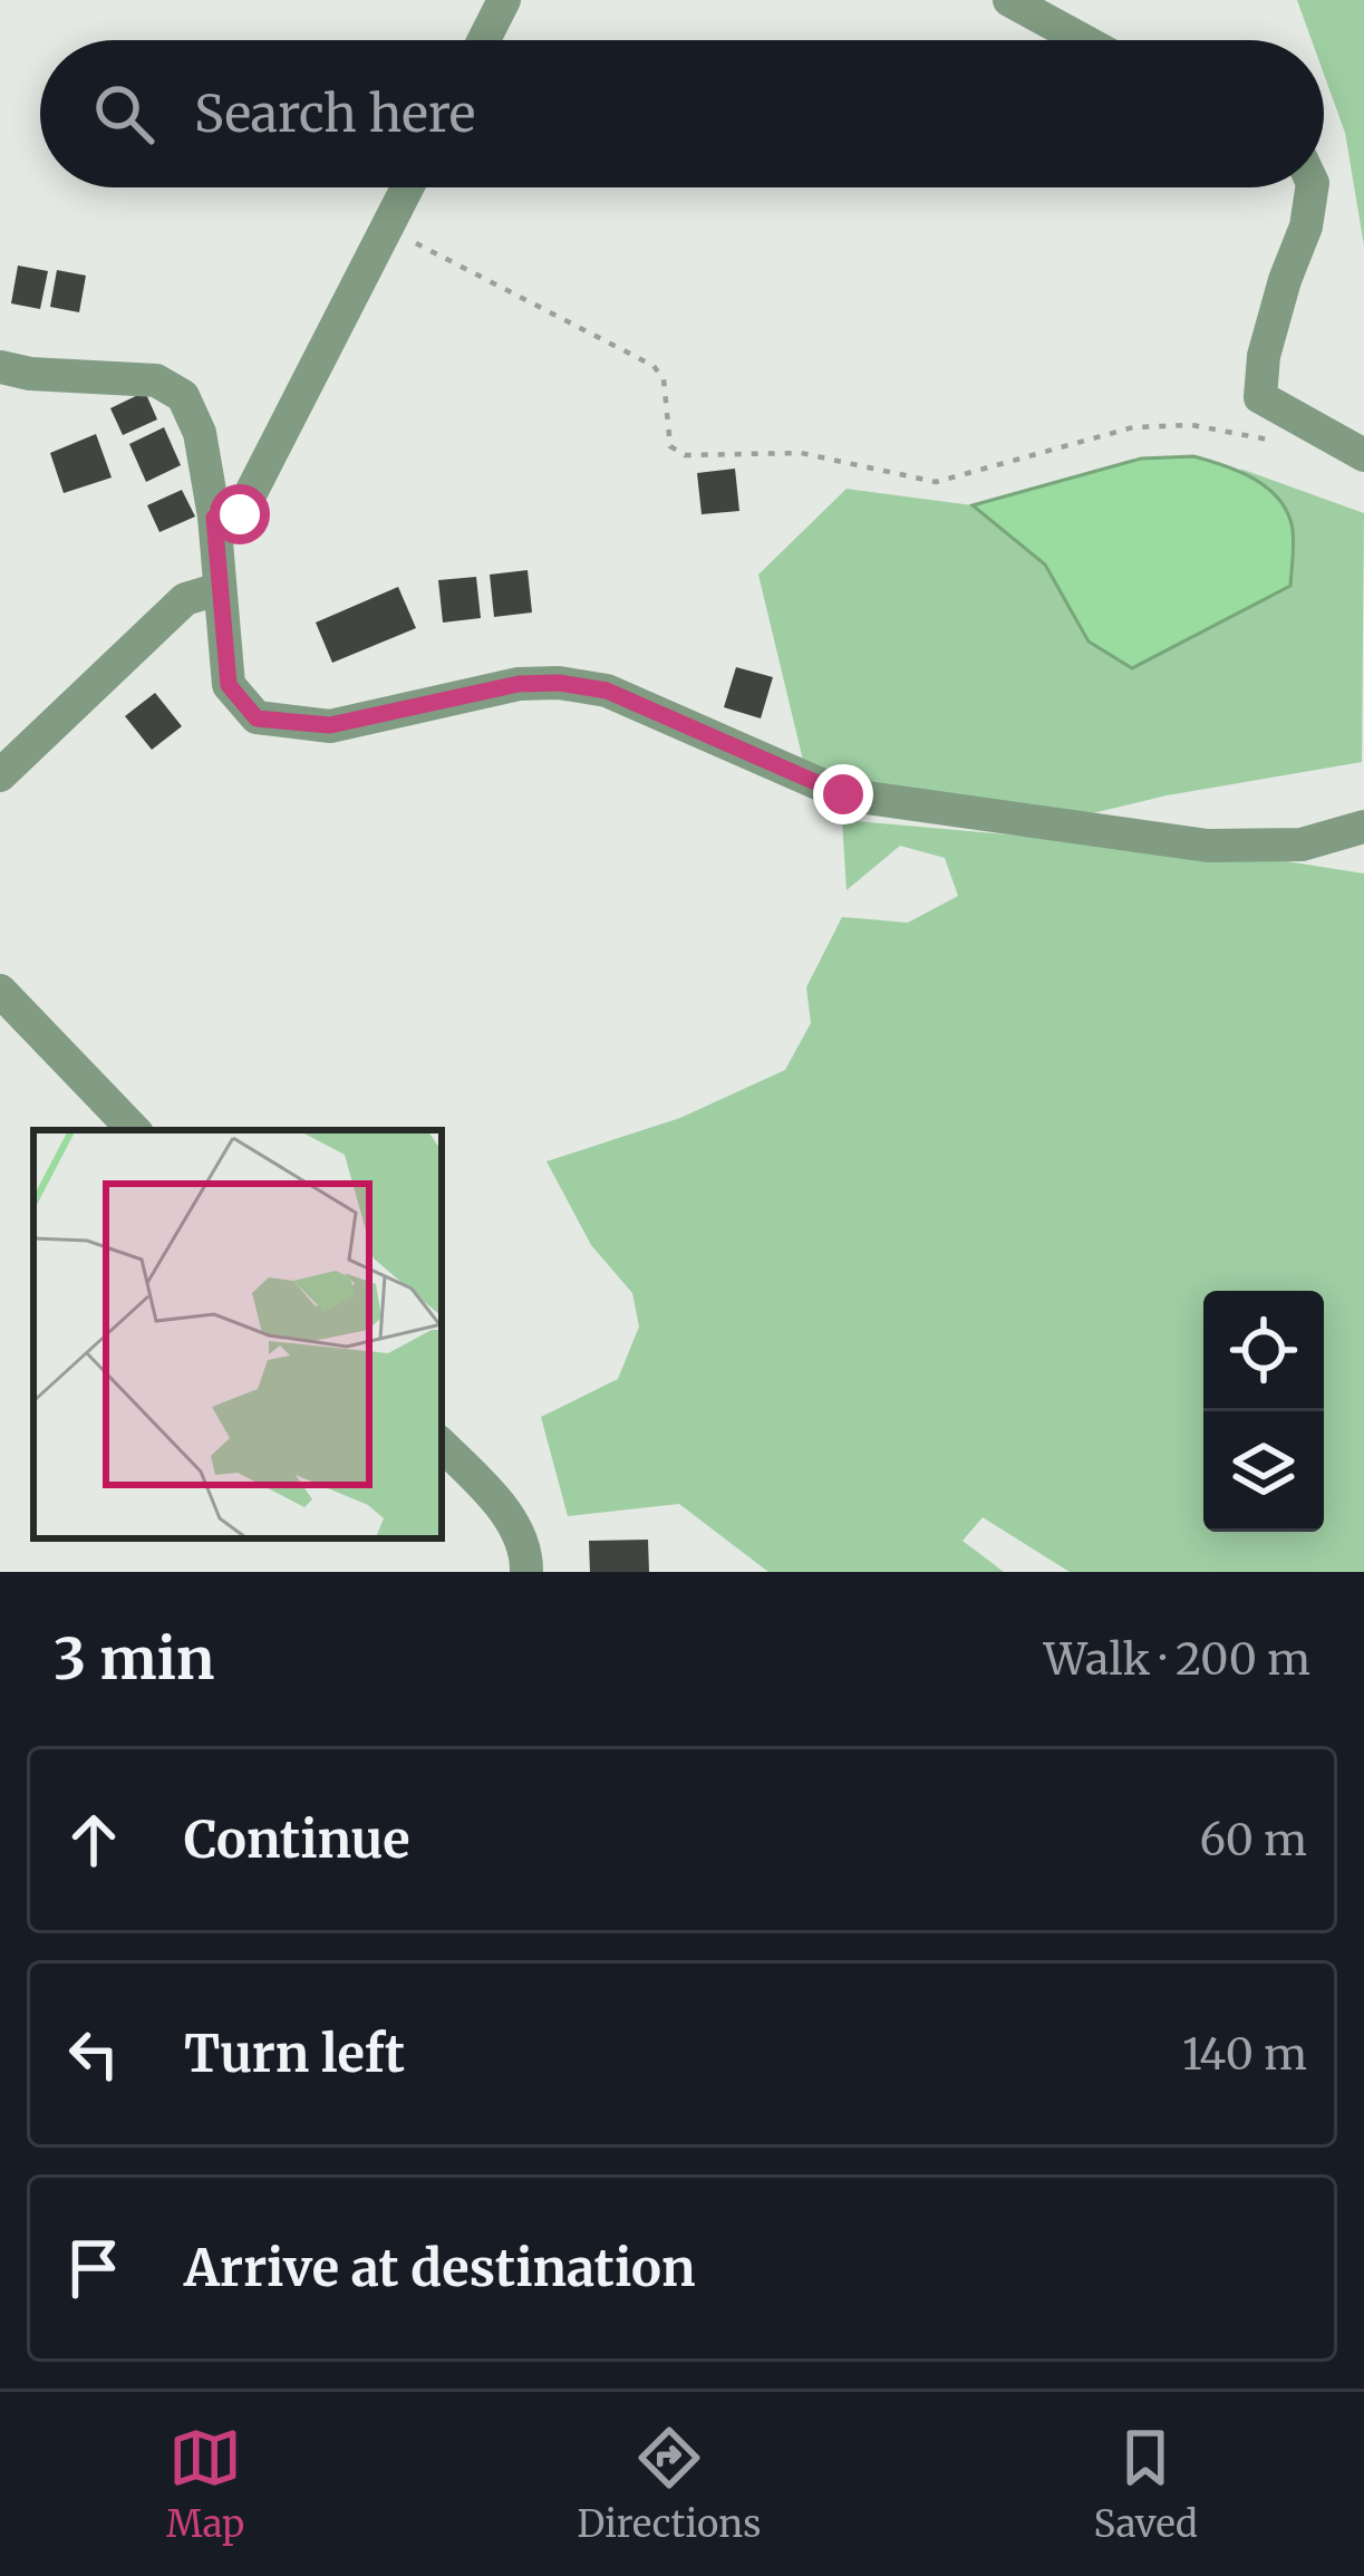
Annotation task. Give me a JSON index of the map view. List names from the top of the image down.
{
  "page": {
    "search": "Search here",
    "heading": ["3 min", "Walk · 200 m"],
    "list": [
      ["Continue", "60 m"],
      ["Turn left", "140 m"],
      "Arrive at destination"
    ],
    "nav": ["Map", "Directions", "Saved"]
  }
}
